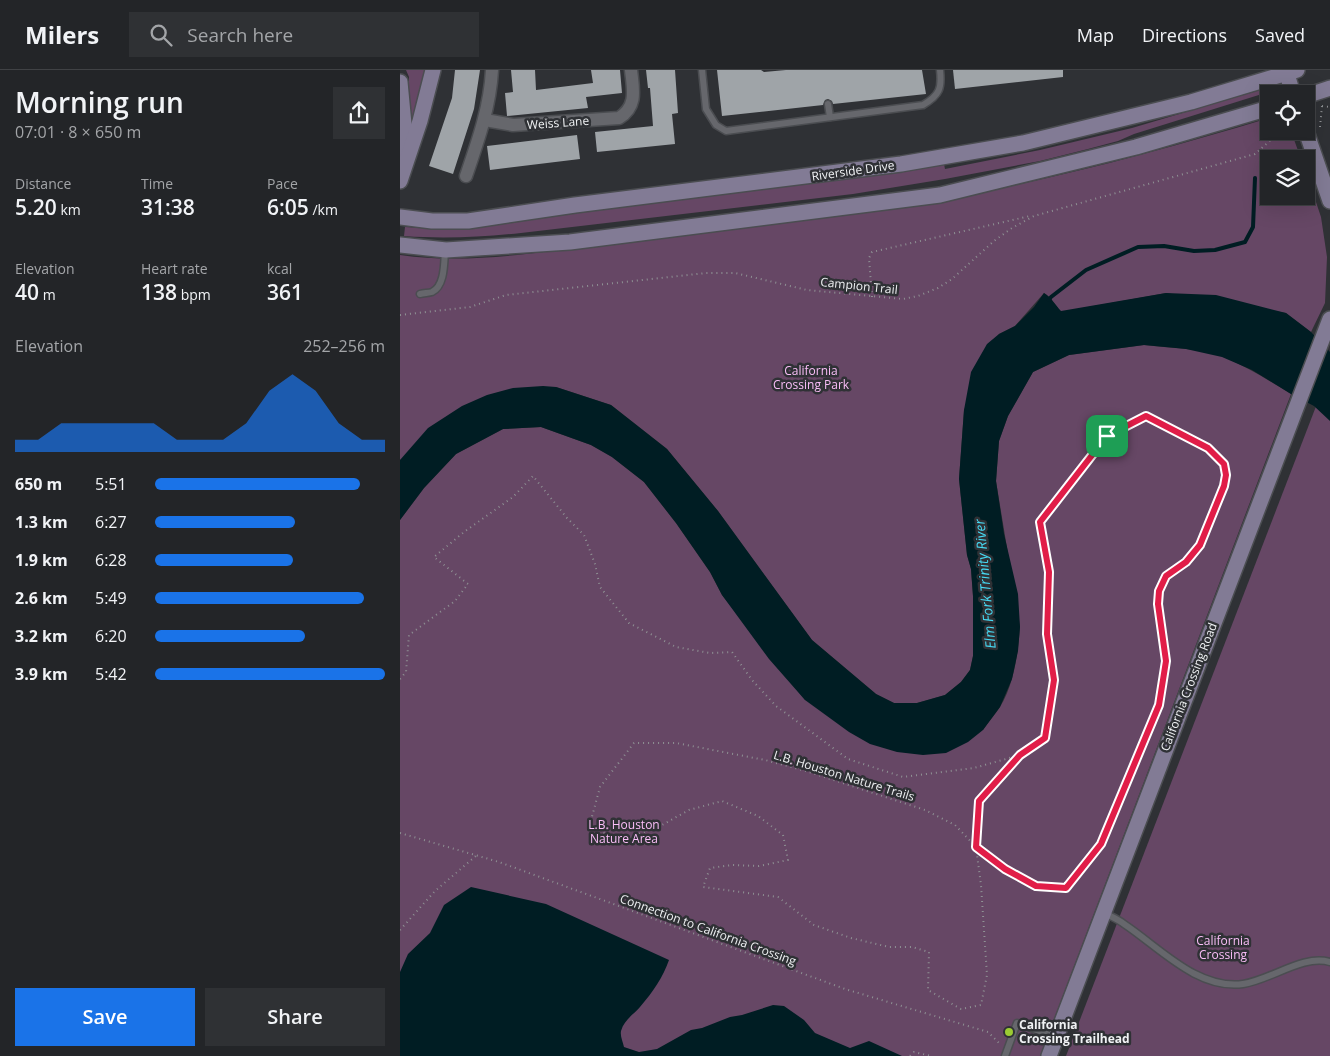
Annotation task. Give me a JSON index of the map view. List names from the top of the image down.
{
  "streets": {
    "main road": ["Riverside Drive", "California Crossing Road"],
    "street": ["Weiss Lane"],
    "path": ["Campion Trail", "L.B. Houston Nature Trails", "Connection to California Crossing"]
  },
  "water": ["Elm Fork Trinity River"],
  "parks": ["California Crossing Park", "L.B. Houston Nature Area", "California Crossing"],
  "places": ["California Crossing Trailhead"],
  "page": {
    "header": "Milers",
    "search": "Search here",
    "nav": ["Map", "Directions", "Saved"],
    "heading": ["Morning run", "07:01 · 8 × 650 m"],
    "stats": [
      ["Distance", "5.20 km"],
      ["Time", "31:38"],
      ["Pace", "6:05 /km"],
      ["Elevation", "40 m"],
      ["Heart rate", "138 bpm"],
      ["kcal", "361"]
    ],
    "chart": ["Elevation", "252–256 m"],
    "list": [
      {
        "name": "650 m",
        "note": "5:51"
      },
      {
        "name": "1.3 km",
        "note": "6:27"
      },
      {
        "name": "1.9 km",
        "note": "6:28"
      },
      {
        "name": "2.6 km",
        "note": "5:49"
      },
      {
        "name": "3.2 km",
        "note": "6:20"
      },
      {
        "name": "3.9 km",
        "note": "5:42"
      }
    ],
    "buttons": ["Save", "Share"]
  }
}
